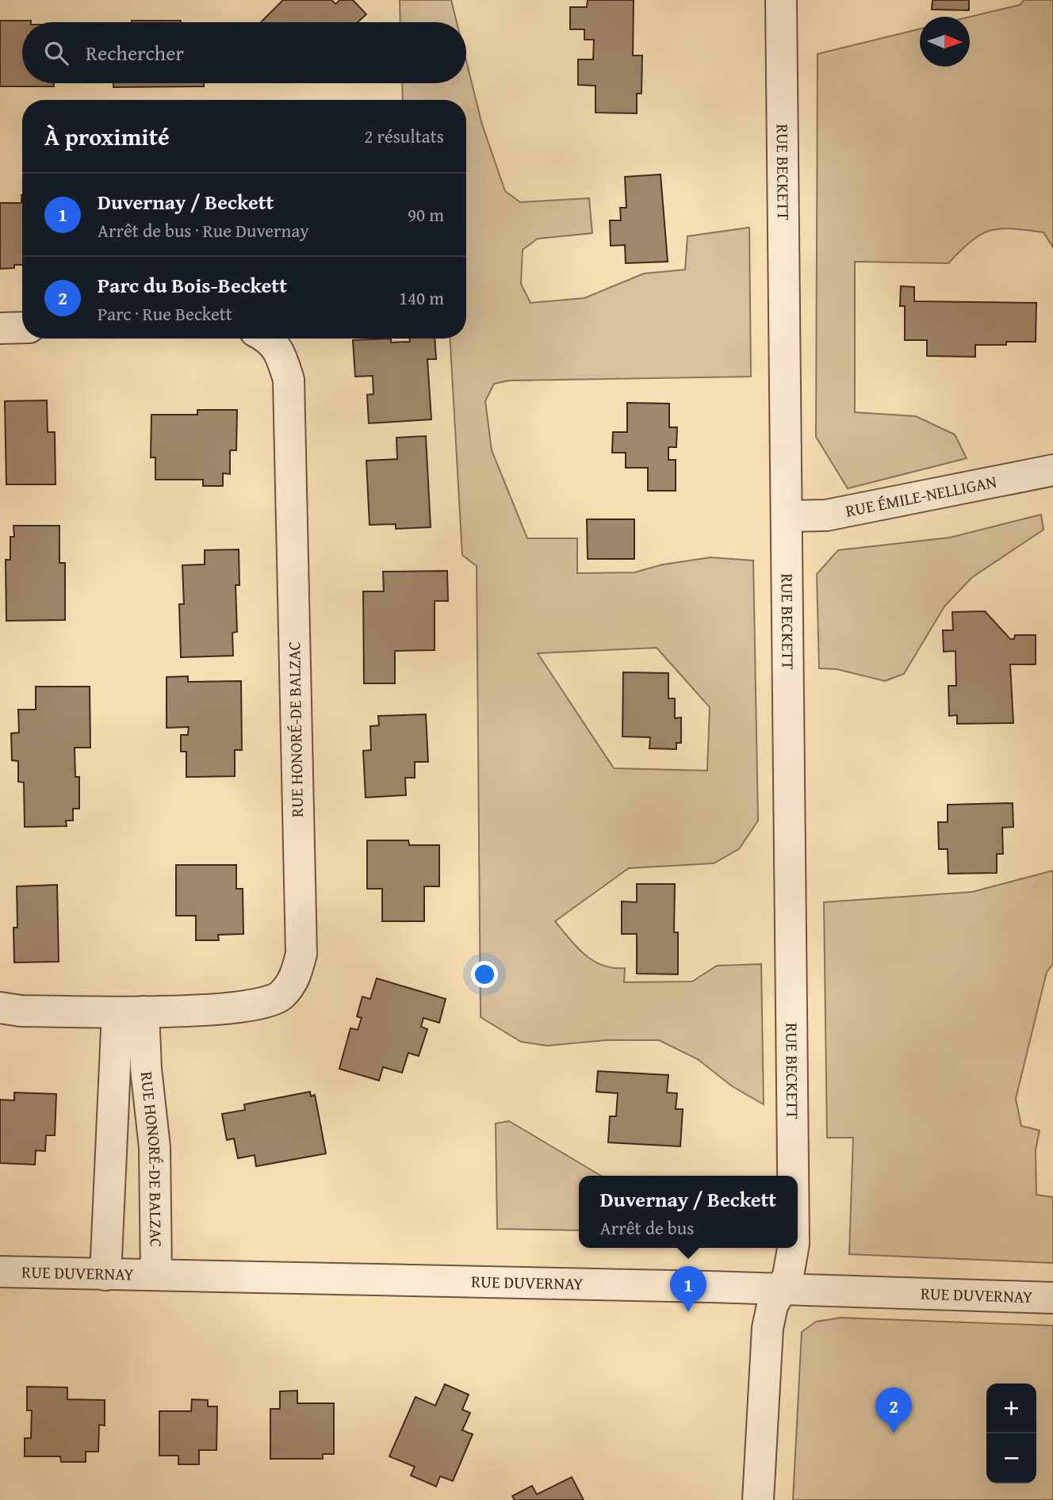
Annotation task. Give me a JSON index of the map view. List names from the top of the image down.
{
  "streets": {
    "street": [
      "RUE BECKETT",
      "RUE ÉMILE-NELLIGAN",
      "RUE HONORÉ-DE BALZAC",
      "RUE DUVERNAY"
    ]
  },
  "crossings": [
    ["RUE BECKETT", "RUE ÉMILE-NELLIGAN"],
    ["RUE BECKETT", "RUE DUVERNAY"],
    ["RUE HONORÉ-DE BALZAC", "RUE DUVERNAY"]
  ],
  "north": "right",
  "page": {
    "search": "Rechercher",
    "heading": ["À proximité", "2 résultats"],
    "list": [
      {
        "mark": "1",
        "name": "Duvernay / Beckett",
        "note": "Arrêt de bus · Rue Duvernay",
        "value": "90 m"
      },
      {
        "mark": "2",
        "name": "Parc du Bois-Beckett",
        "note": "Parc · Rue Beckett",
        "value": "140 m"
      }
    ],
    "popup": ["Duvernay / Beckett", "Arrêt de bus"],
    "pins": ["1", "2"],
    "map_buttons": ["+", "−"]
  }
}
